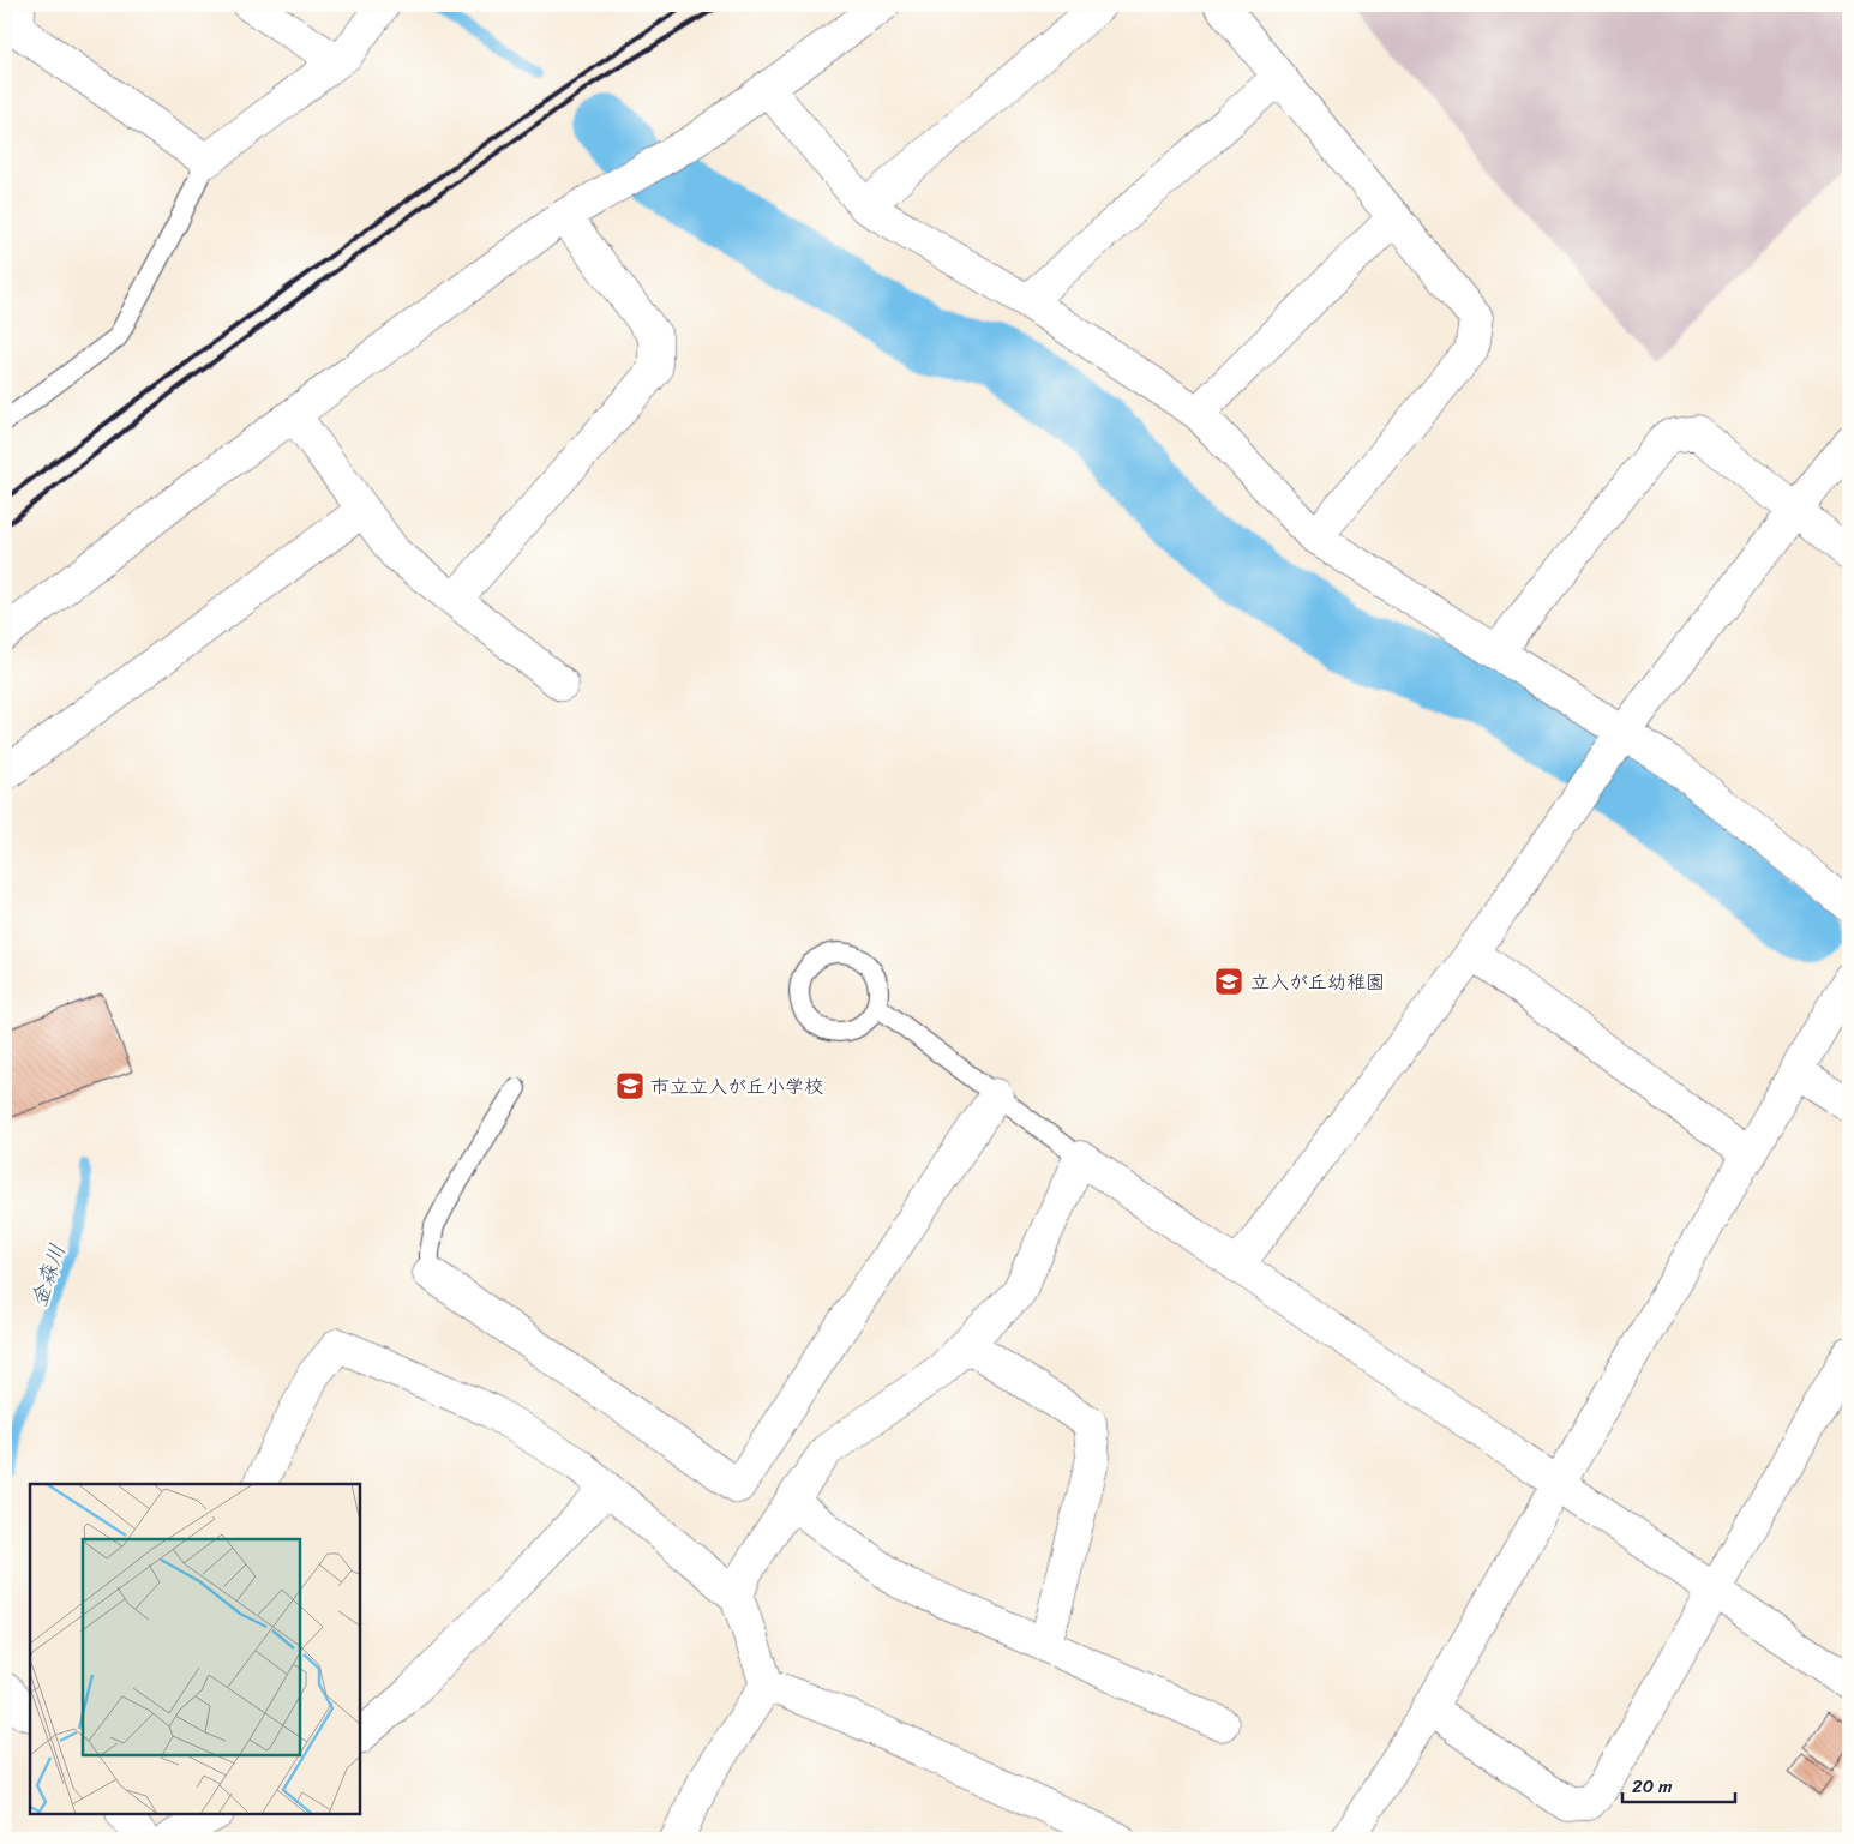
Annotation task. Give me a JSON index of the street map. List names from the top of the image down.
{
  "water": ["金森川"],
  "places": {
    "school or university": ["立入が丘幼稚園", "市立立入が丘小学校"]
  },
  "scale_bar": "20 m"
}
